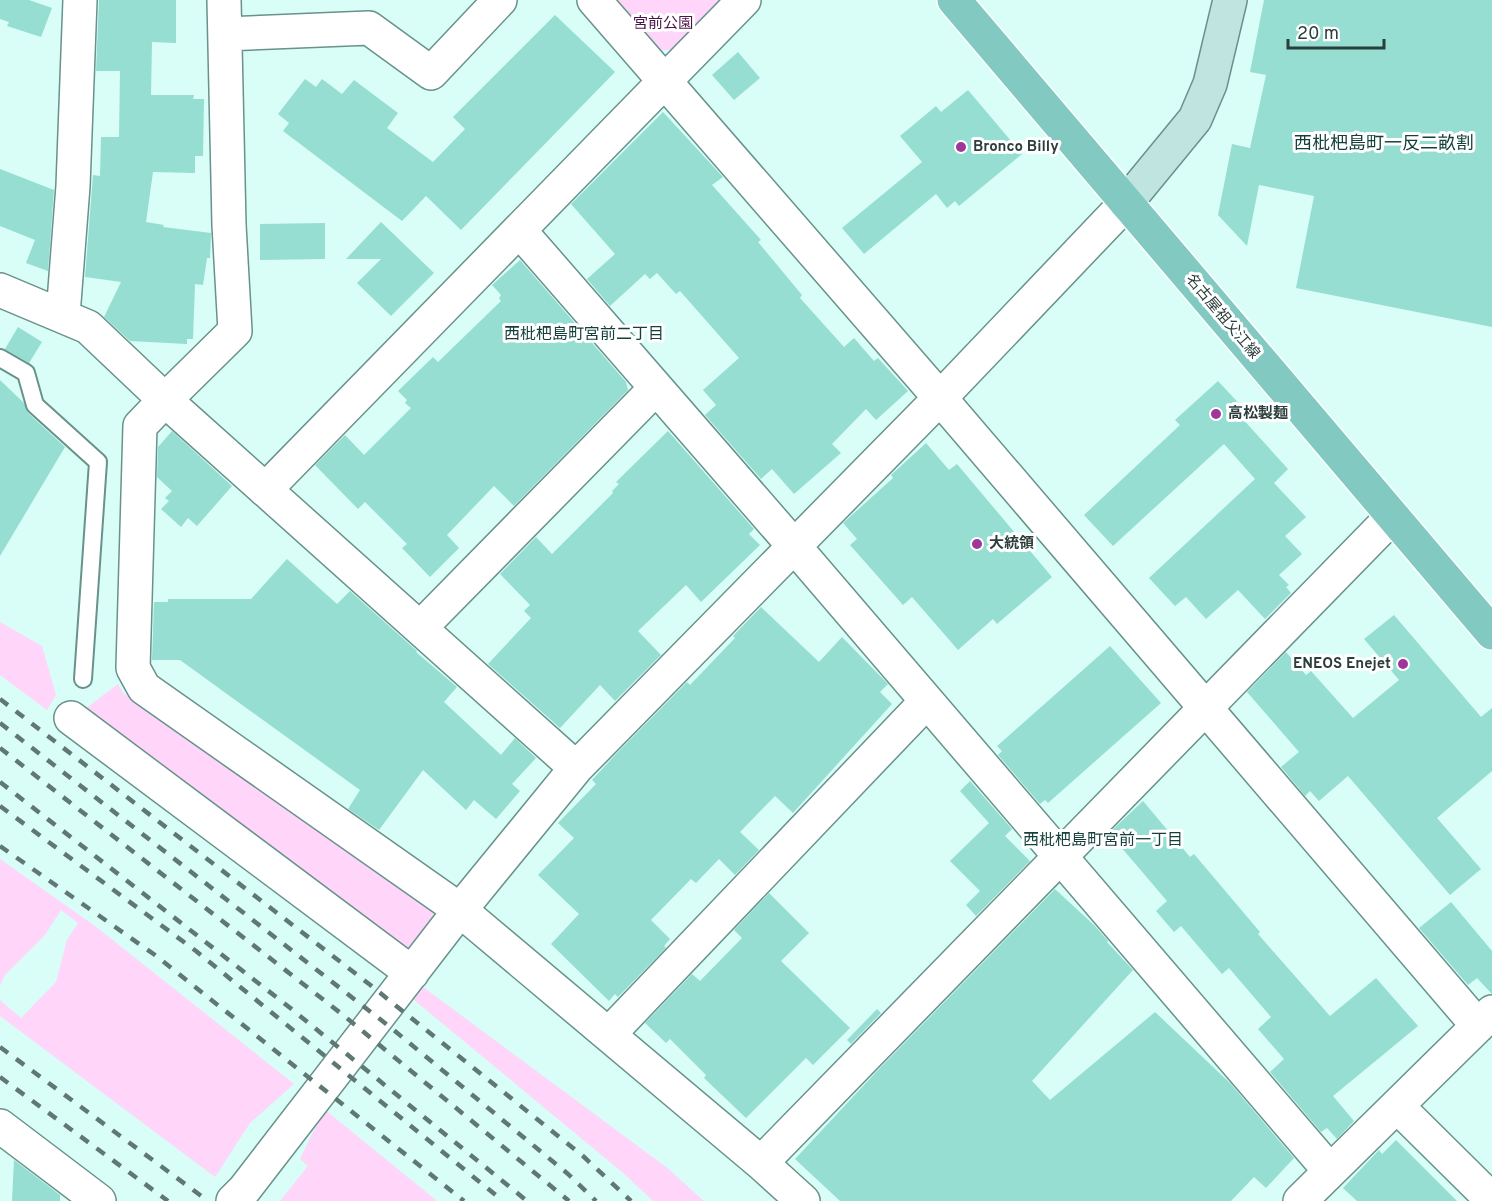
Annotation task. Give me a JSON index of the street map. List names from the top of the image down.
{
  "streets": {
    "main road": ["名古屋祖父江線"]
  },
  "districts": ["西枇杷島町一反二畝割", "西枇杷島町宮前二丁目", "西枇杷島町宮前一丁目"],
  "parks": ["宮前公園"],
  "places": [
    "Bronco Billy",
    "高松製麺",
    "大統領",
    "ENEOS Enejet"
  ],
  "scale_bar": "20 m"
}
